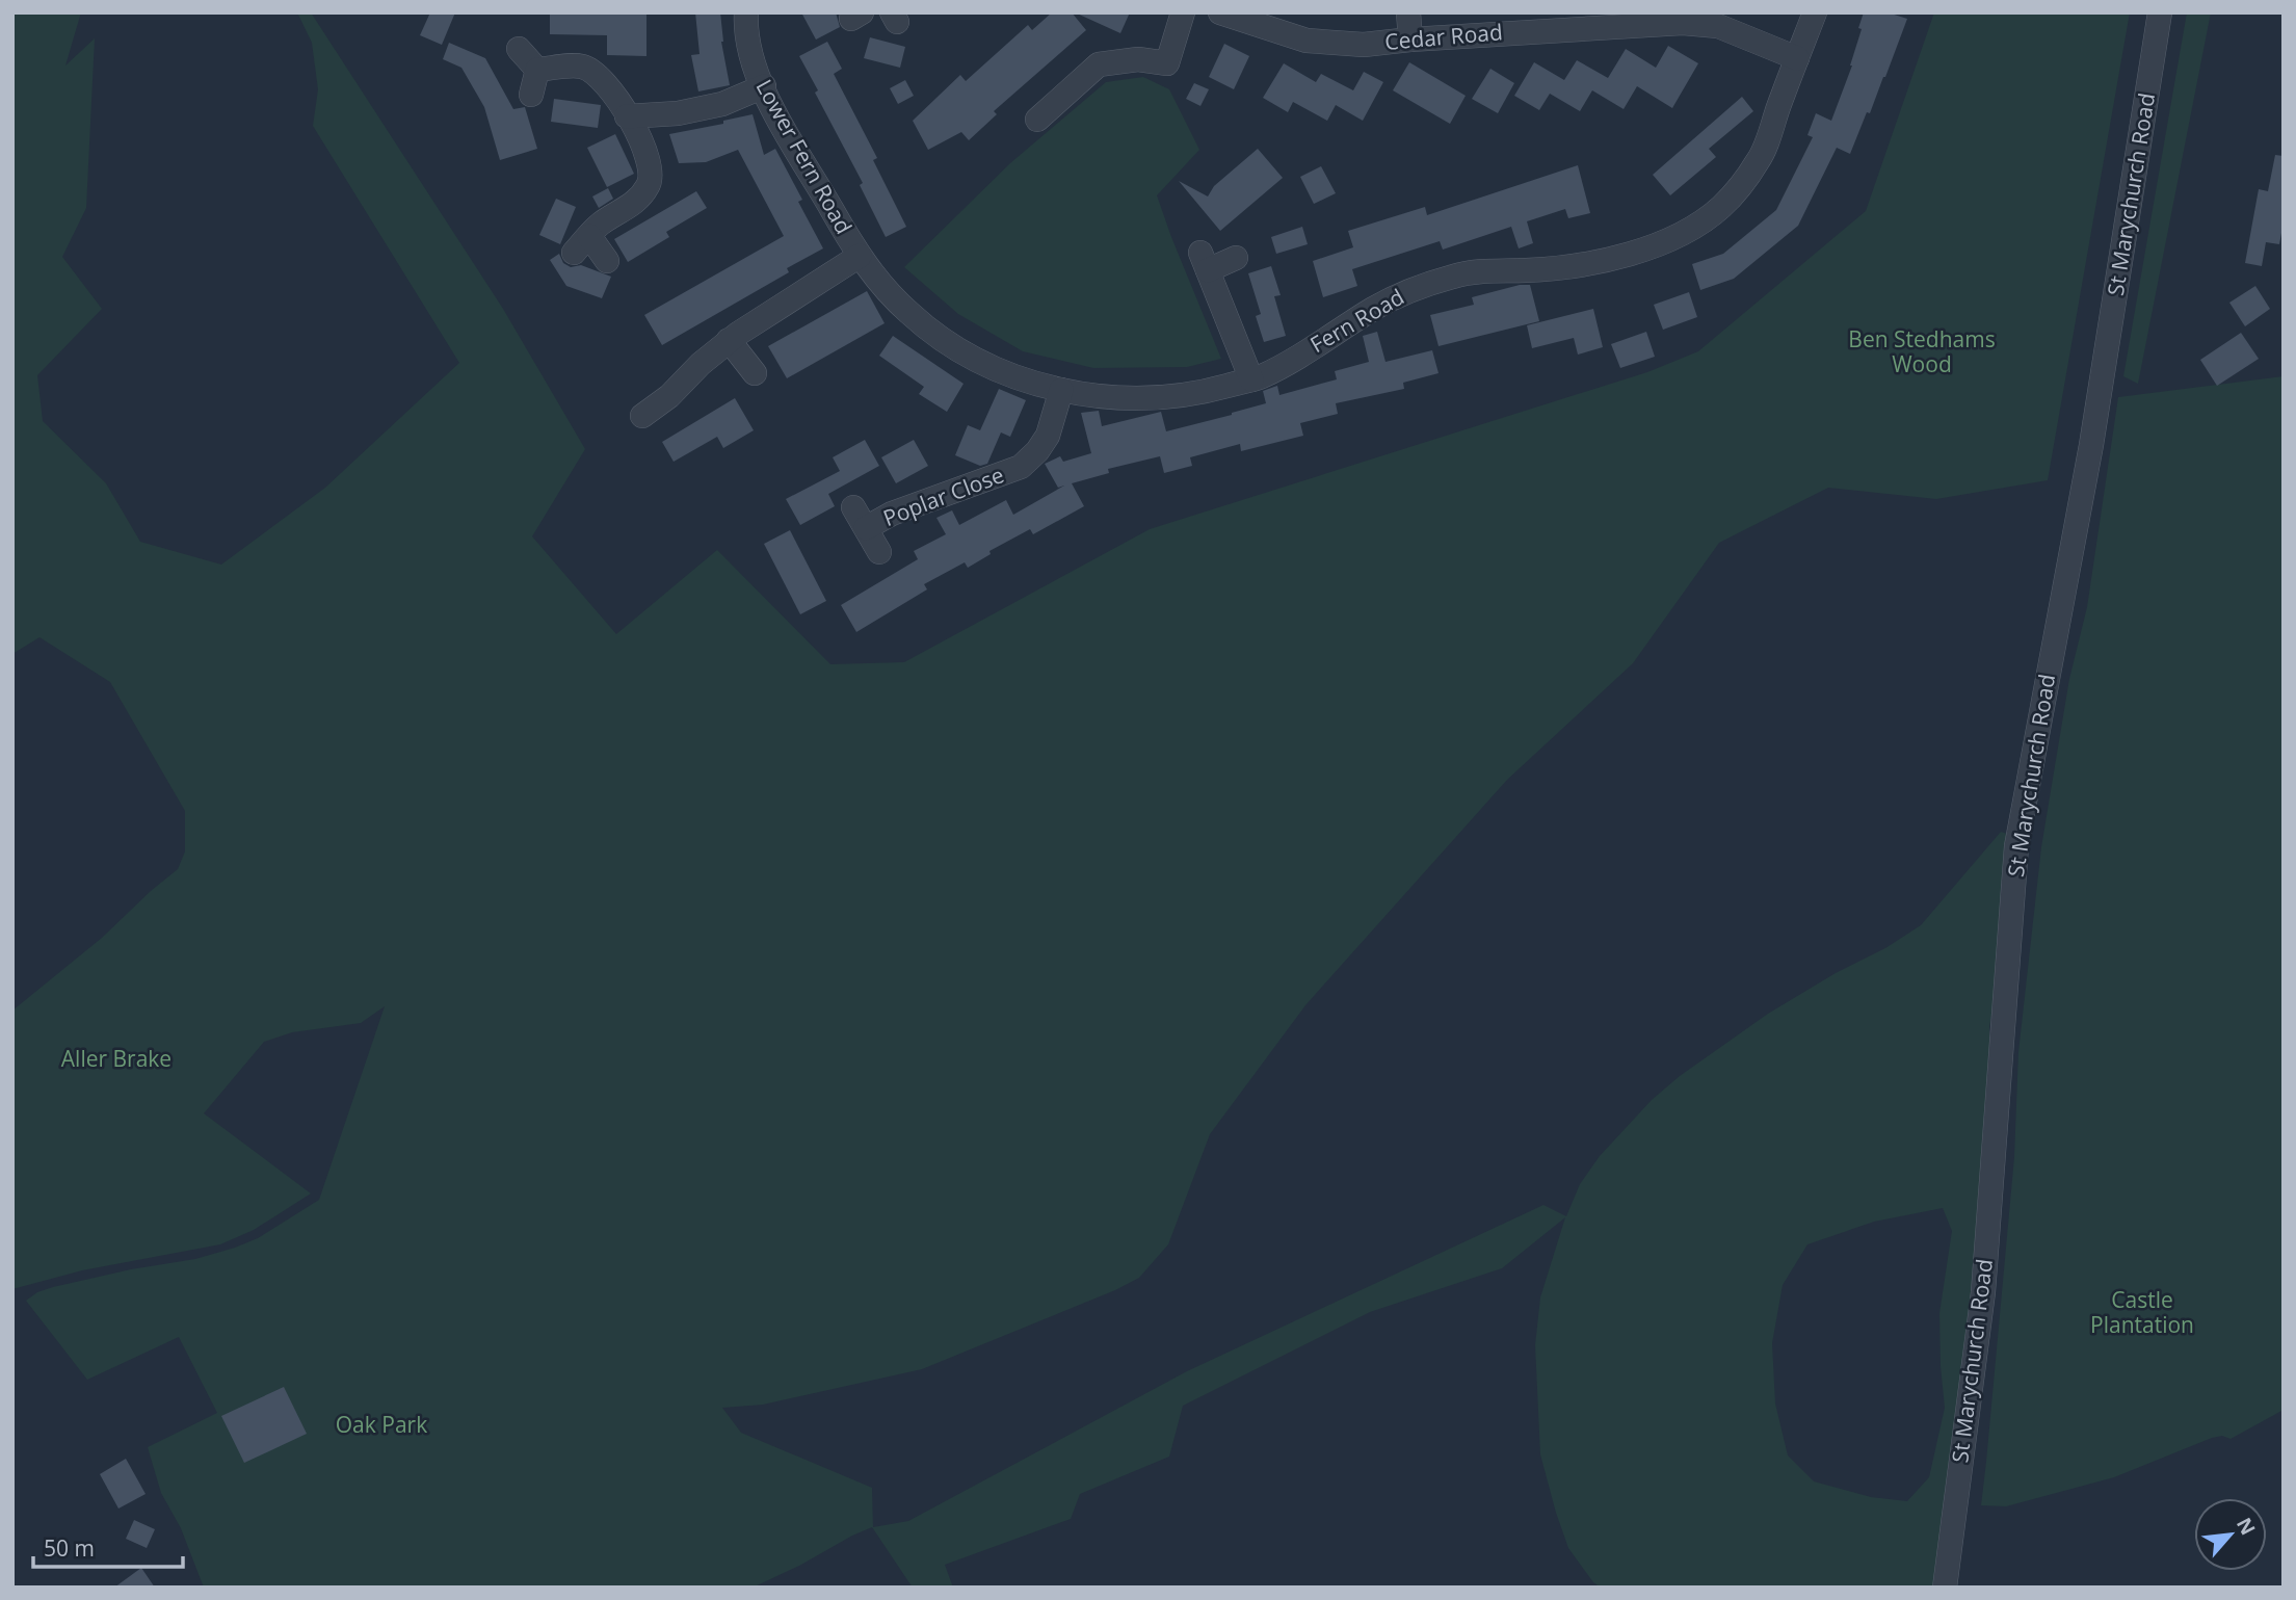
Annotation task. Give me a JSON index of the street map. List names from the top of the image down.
{
  "streets": {
    "street": [
      "Cedar Road",
      "Lower Fern Road",
      "St Marychurch Road",
      "Fern Road",
      "Poplar Close"
    ]
  },
  "crossings": [
    ["Cedar Road", "Fern Road"],
    ["Lower Fern Road", "Fern Road"],
    ["Fern Road", "Poplar Close"]
  ],
  "parks": [
    "Ben Stedhams Wood",
    "Aller Brake",
    "Castle Plantation",
    "Oak Park"
  ],
  "scale_bar": "50 m",
  "north": "top right"
}
